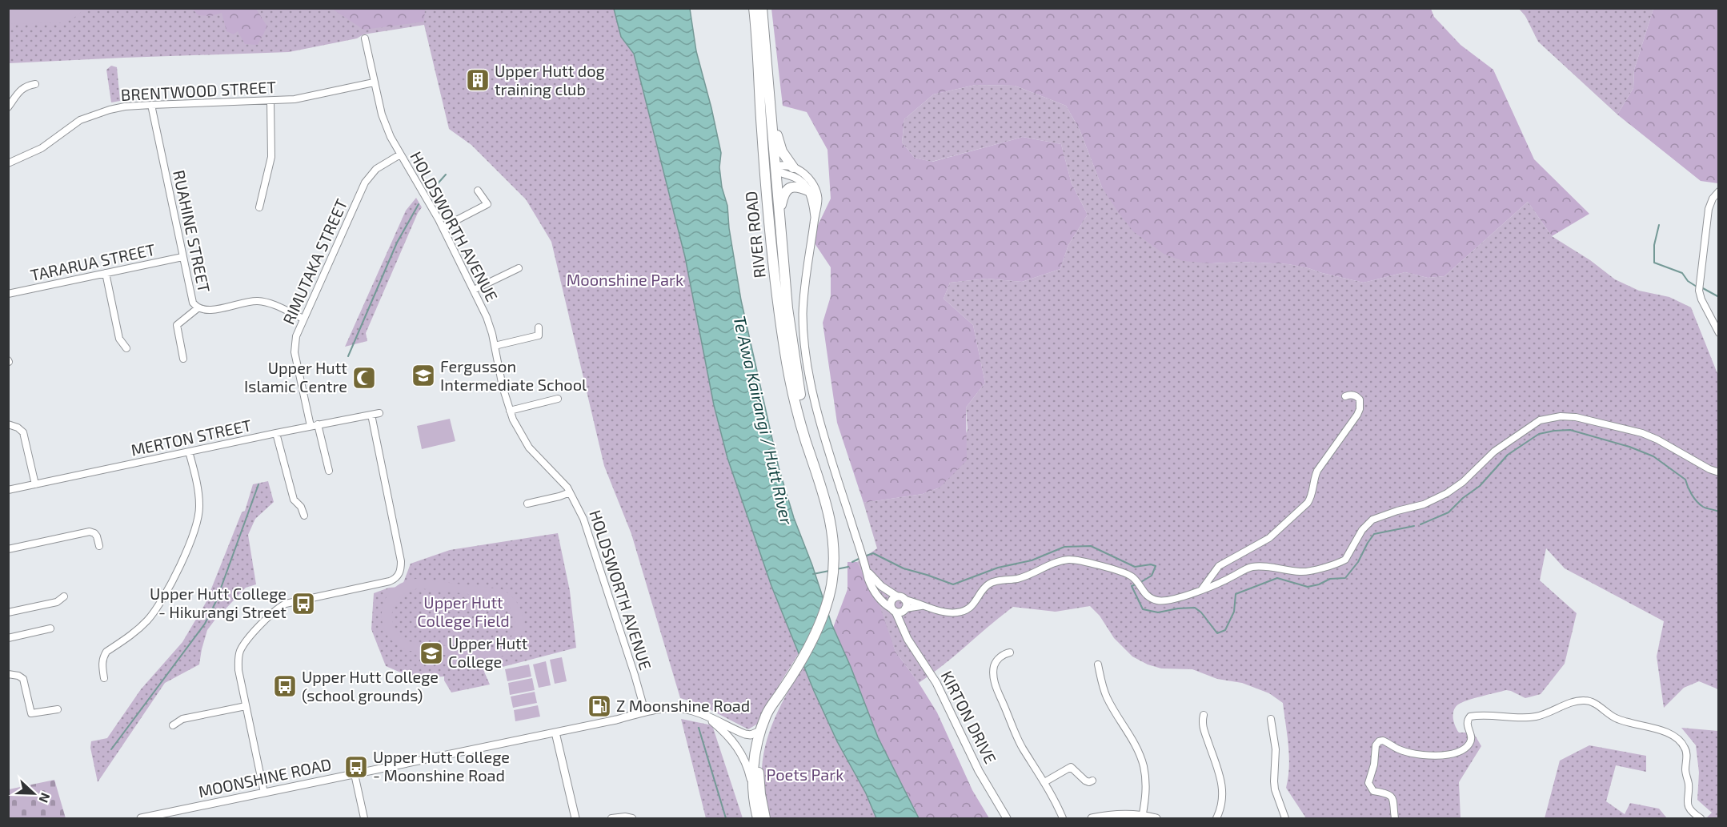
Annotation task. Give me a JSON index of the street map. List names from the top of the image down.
{
  "streets": {
    "highway": ["RIVER ROAD"],
    "street": [
      "BRENTWOOD STREET",
      "HOLDSWORTH AVENUE",
      "RUAHINE STREET",
      "RIMUTAKA STREET",
      "TARARUA STREET",
      "MERTON STREET",
      "KIRTON DRIVE",
      "MOONSHINE ROAD"
    ]
  },
  "crossings": [
    ["BRENTWOOD STREET", "HOLDSWORTH AVENUE"],
    ["BRENTWOOD STREET", "RUAHINE STREET"],
    ["HOLDSWORTH AVENUE", "RIMUTAKA STREET"],
    ["HOLDSWORTH AVENUE", "MOONSHINE ROAD"],
    ["RUAHINE STREET", "RIMUTAKA STREET"],
    ["RUAHINE STREET", "TARARUA STREET"],
    ["RIVER ROAD", "MOONSHINE ROAD"],
    ["RIMUTAKA STREET", "MERTON STREET"]
  ],
  "water": ["Te Awa Kairangi / Hutt River"],
  "parks": ["Moonshine Park", "Upper Hutt College Field", "Poets Park"],
  "places": {
    "building": ["Upper Hutt dog training club"],
    "school or university": ["Fergusson Intermediate School", "Upper Hutt College"],
    "mosque": ["Upper Hutt Islamic Centre"],
    "bus stop": ["Upper Hutt College - Hikurangi Street", "Upper Hutt College (school grounds)", "Upper Hutt College - Moonshine Road"],
    "fuel station": ["Z Moonshine Road"]
  },
  "north": "right"
}
